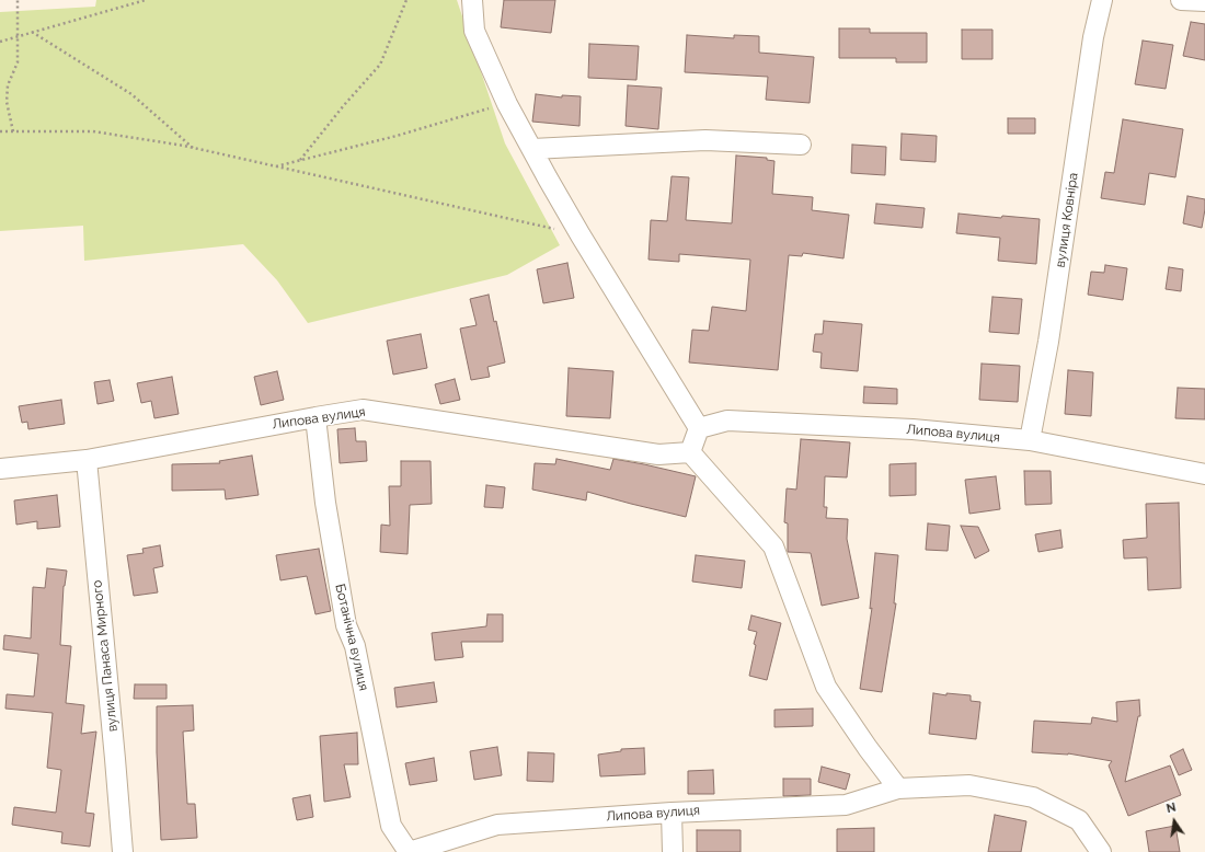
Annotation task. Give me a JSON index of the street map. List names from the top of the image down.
{
  "streets": {
    "street": [
      "вулиця Ковніра",
      "Липова вулиця",
      "Ботанічна вулиця",
      "вулиця Панаса Мирного"
    ]
  },
  "crossings": [
    ["вулиця Ковніра", "Липова вулиця"],
    ["Липова вулиця", "Ботанічна вулиця"],
    ["Липова вулиця", "вулиця Панаса Мирного"]
  ],
  "north": "top"
}
